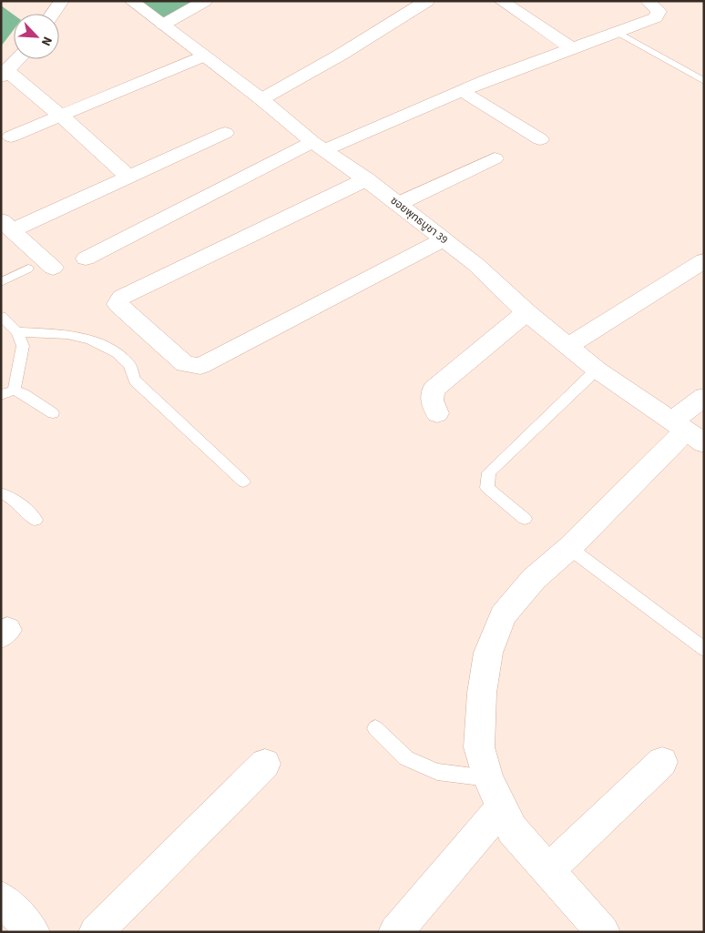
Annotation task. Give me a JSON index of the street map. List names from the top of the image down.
{
  "streets": {
    "street": ["ซอยพุทธบูชา 39"]
  },
  "north": "bottom right"
}
